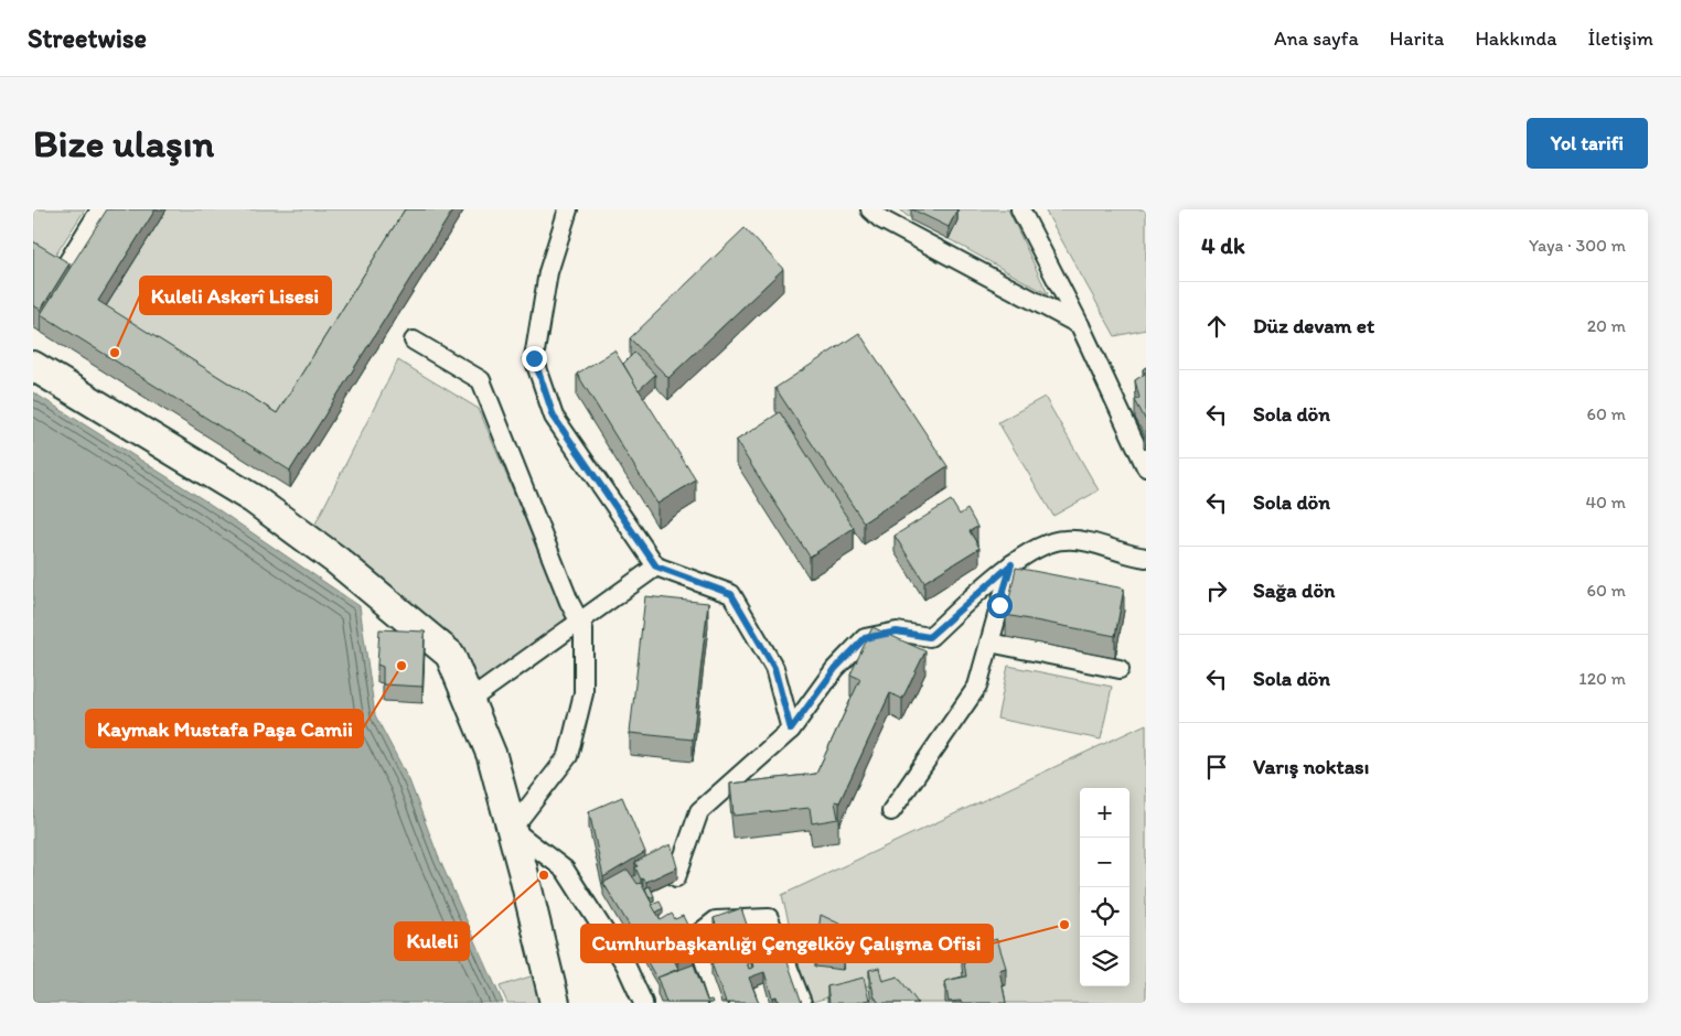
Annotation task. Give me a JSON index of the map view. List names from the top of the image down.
{
  "places": [
    "Kuleli Askerî Lisesi",
    "Kaymak Mustafa Paşa Camii",
    "Kuleli",
    "Cumhurbaşkanlığı Çengelköy Çalışma Ofisi"
  ],
  "page": {
    "header": "Streetwise",
    "nav": [
      "Ana sayfa",
      "Harita",
      "Hakkında",
      "İletişim"
    ],
    "buttons": "Yol tarifi",
    "title": "Bize ulaşın",
    "heading": ["4 dk", "Yaya · 300 m"],
    "list": [
      ["Düz devam et", "20 m"],
      ["Sola dön", "60 m"],
      ["Sola dön", "40 m"],
      ["Sağa dön", "60 m"],
      ["Sola dön", "120 m"],
      "Varış noktası"
    ],
    "map_buttons": ["+", "−"]
  }
}
